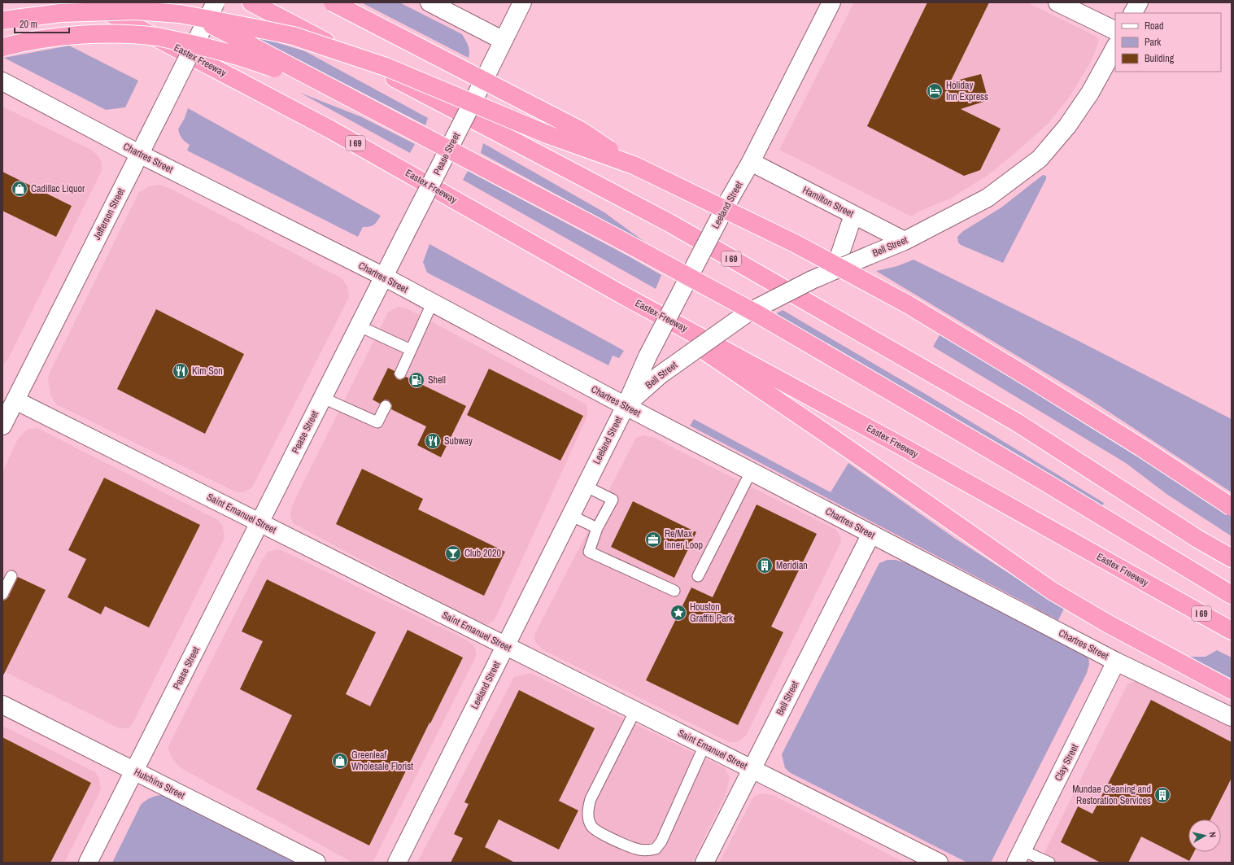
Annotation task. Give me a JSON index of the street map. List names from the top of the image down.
{
  "streets": {
    "highway": ["Eastex Freeway", "I 69"],
    "street": [
      "Pease Street",
      "Chartres Street",
      "Hamilton Street",
      "Leeland Street",
      "Jefferson Street",
      "Bell Street",
      "Saint Emanuel Street",
      "Clay Street",
      "Hutchins Street"
    ]
  },
  "crossings": [
    ["Pease Street", "Chartres Street"],
    ["Pease Street", "Saint Emanuel Street"],
    ["Pease Street", "Hutchins Street"],
    ["Chartres Street", "Leeland Street"],
    ["Chartres Street", "Jefferson Street"],
    ["Chartres Street", "Bell Street"],
    ["Chartres Street", "Clay Street"],
    ["Hamilton Street", "Leeland Street"],
    ["Hamilton Street", "Bell Street"],
    ["Leeland Street", "Bell Street"],
    ["Leeland Street", "Saint Emanuel Street"],
    ["Jefferson Street", "Saint Emanuel Street"],
    ["Bell Street", "Saint Emanuel Street"]
  ],
  "places": {
    "hotel": ["Holiday Inn Express"],
    "shop": ["Cadillac Liquor", "Greenleaf Wholesale Florist"],
    "restaurant": ["Kim Son", "Subway"],
    "fuel station": ["Shell"],
    "office": ["Re/Max Inner Loop"],
    "bar": ["Club 2020"],
    "building": ["Meridian", "Mundae Cleaning and Restoration Services"],
    "place": ["Houston Graffiti Park"]
  },
  "legend": ["Road", "Park", "Building"],
  "scale_bar": "20 m",
  "north": "right"
}
